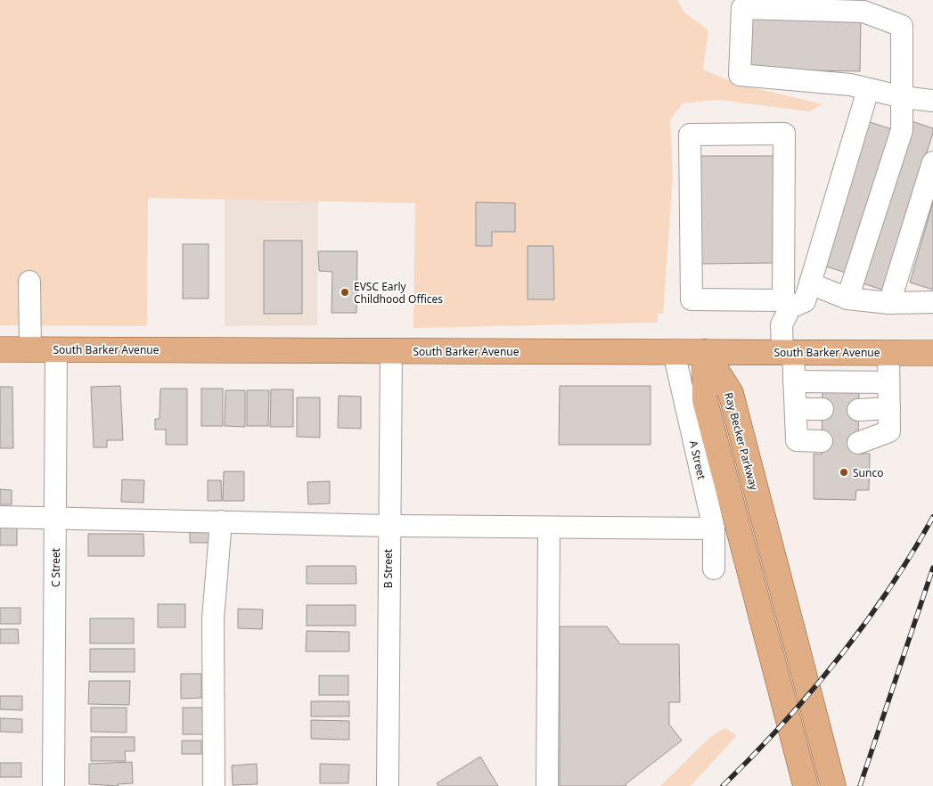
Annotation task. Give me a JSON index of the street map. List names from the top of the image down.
{
  "streets": {
    "main road": ["South Barker Avenue", "Ray Becker Parkway"],
    "street": ["A Street", "C Street", "B Street"]
  },
  "crossings": [
    ["South Barker Avenue", "Ray Becker Parkway"],
    ["South Barker Avenue", "A Street"],
    ["South Barker Avenue", "C Street"],
    ["South Barker Avenue", "B Street"]
  ],
  "places": ["EVSC Early Childhood Offices", "Sunco"]
}
